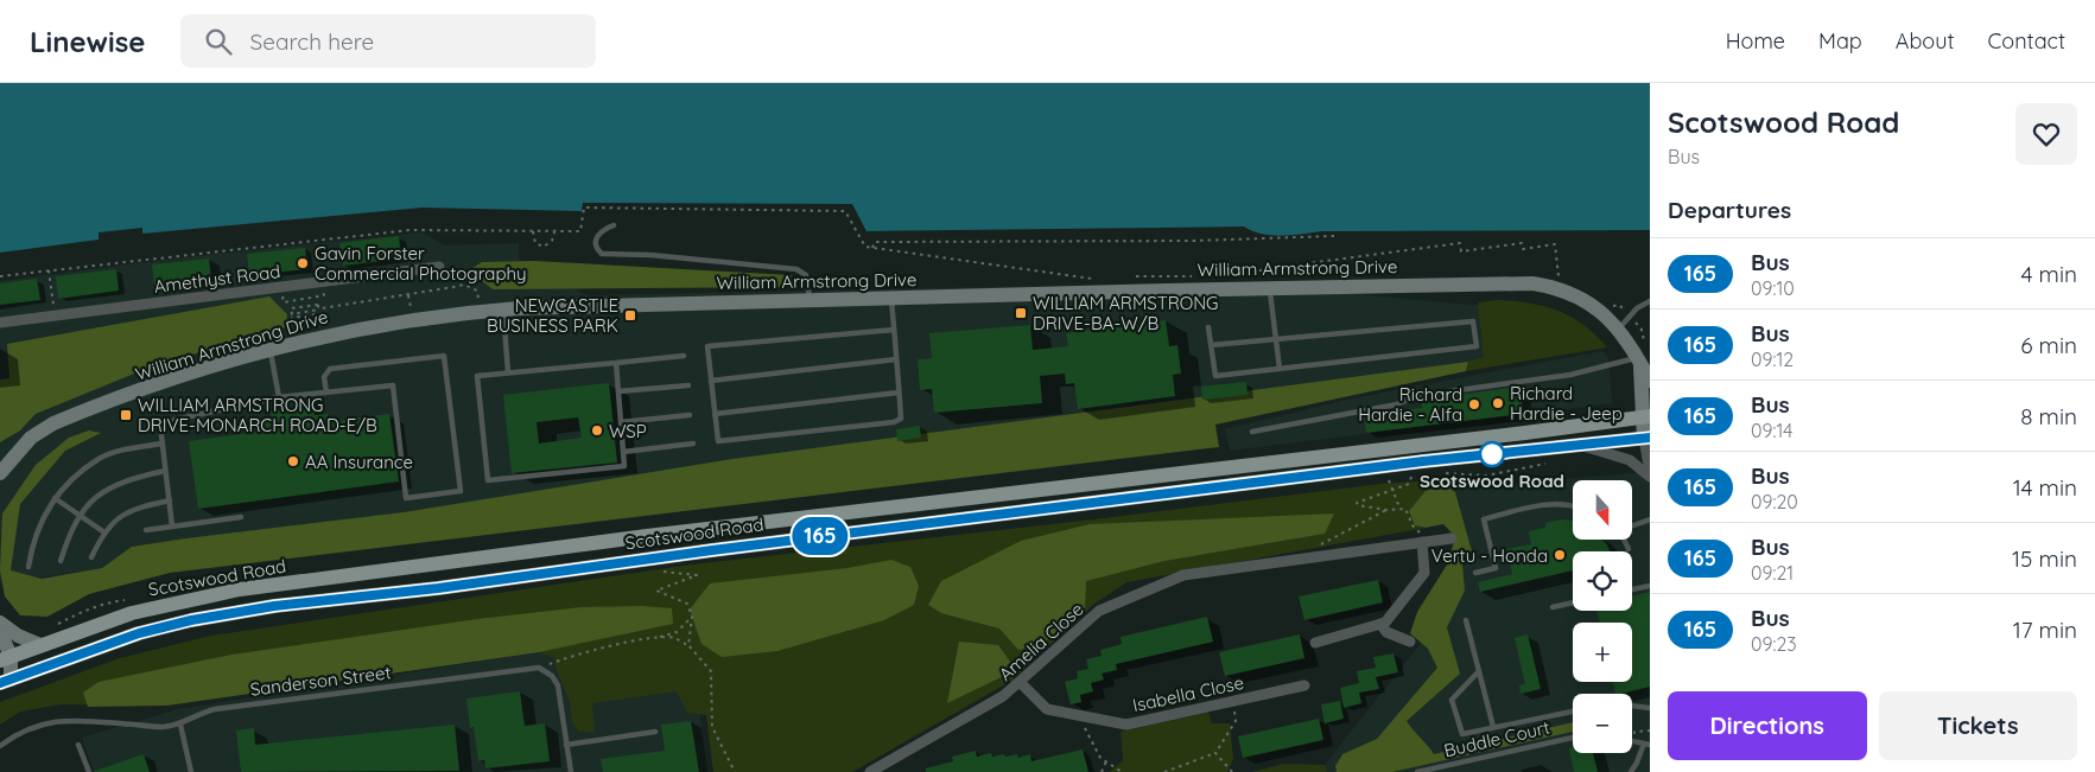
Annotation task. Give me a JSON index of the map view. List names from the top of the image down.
{
  "streets": {
    "main road": ["Scotswood Road"],
    "street": [
      "William Armstrong Drive",
      "Amethyst Road",
      "Amelia Close",
      "Isabella Close"
    ],
    "lane": ["Sanderson Street", "Buddle Court"]
  },
  "crossings": [
    ["William Armstrong Drive", "Scotswood Road"],
    ["Amelia Close", "Isabella Close"]
  ],
  "places": {
    "other": [
      "Gavin Forster Commercial Photography",
      "Richard Hardie - Jeep",
      "Richard Hardie - Alfa",
      "WSP",
      "Scotswood Road",
      "AA Insurance",
      "Vertu - Honda"
    ],
    "transit": ["WILLIAM ARMSTRONG DRIVE-BA-W/B", "NEWCASTLE BUSINESS PARK", "WILLIAM ARMSTRONG DRIVE-MONARCH ROAD-E/B"]
  },
  "lines": ["bus line 165"],
  "north": "bottom",
  "page": {
    "header": "Linewise",
    "search": "Search here",
    "nav": [
      "Home",
      "Map",
      "About",
      "Contact"
    ],
    "on_map": "165",
    "heading": [
      ["Scotswood Road", "Bus"],
      "Departures"
    ],
    "list": [
      {
        "mark": "165",
        "name": "Bus",
        "note": "09:10",
        "value": "4 min"
      },
      {
        "mark": "165",
        "name": "Bus",
        "note": "09:12",
        "value": "6 min"
      },
      {
        "mark": "165",
        "name": "Bus",
        "note": "09:14",
        "value": "8 min"
      },
      {
        "mark": "165",
        "name": "Bus",
        "note": "09:20",
        "value": "14 min"
      },
      {
        "mark": "165",
        "name": "Bus",
        "note": "09:21",
        "value": "15 min"
      },
      {
        "mark": "165",
        "name": "Bus",
        "note": "09:23",
        "value": "17 min"
      }
    ],
    "map_buttons": ["+", "−"],
    "buttons": ["Directions", "Tickets"]
  }
}
